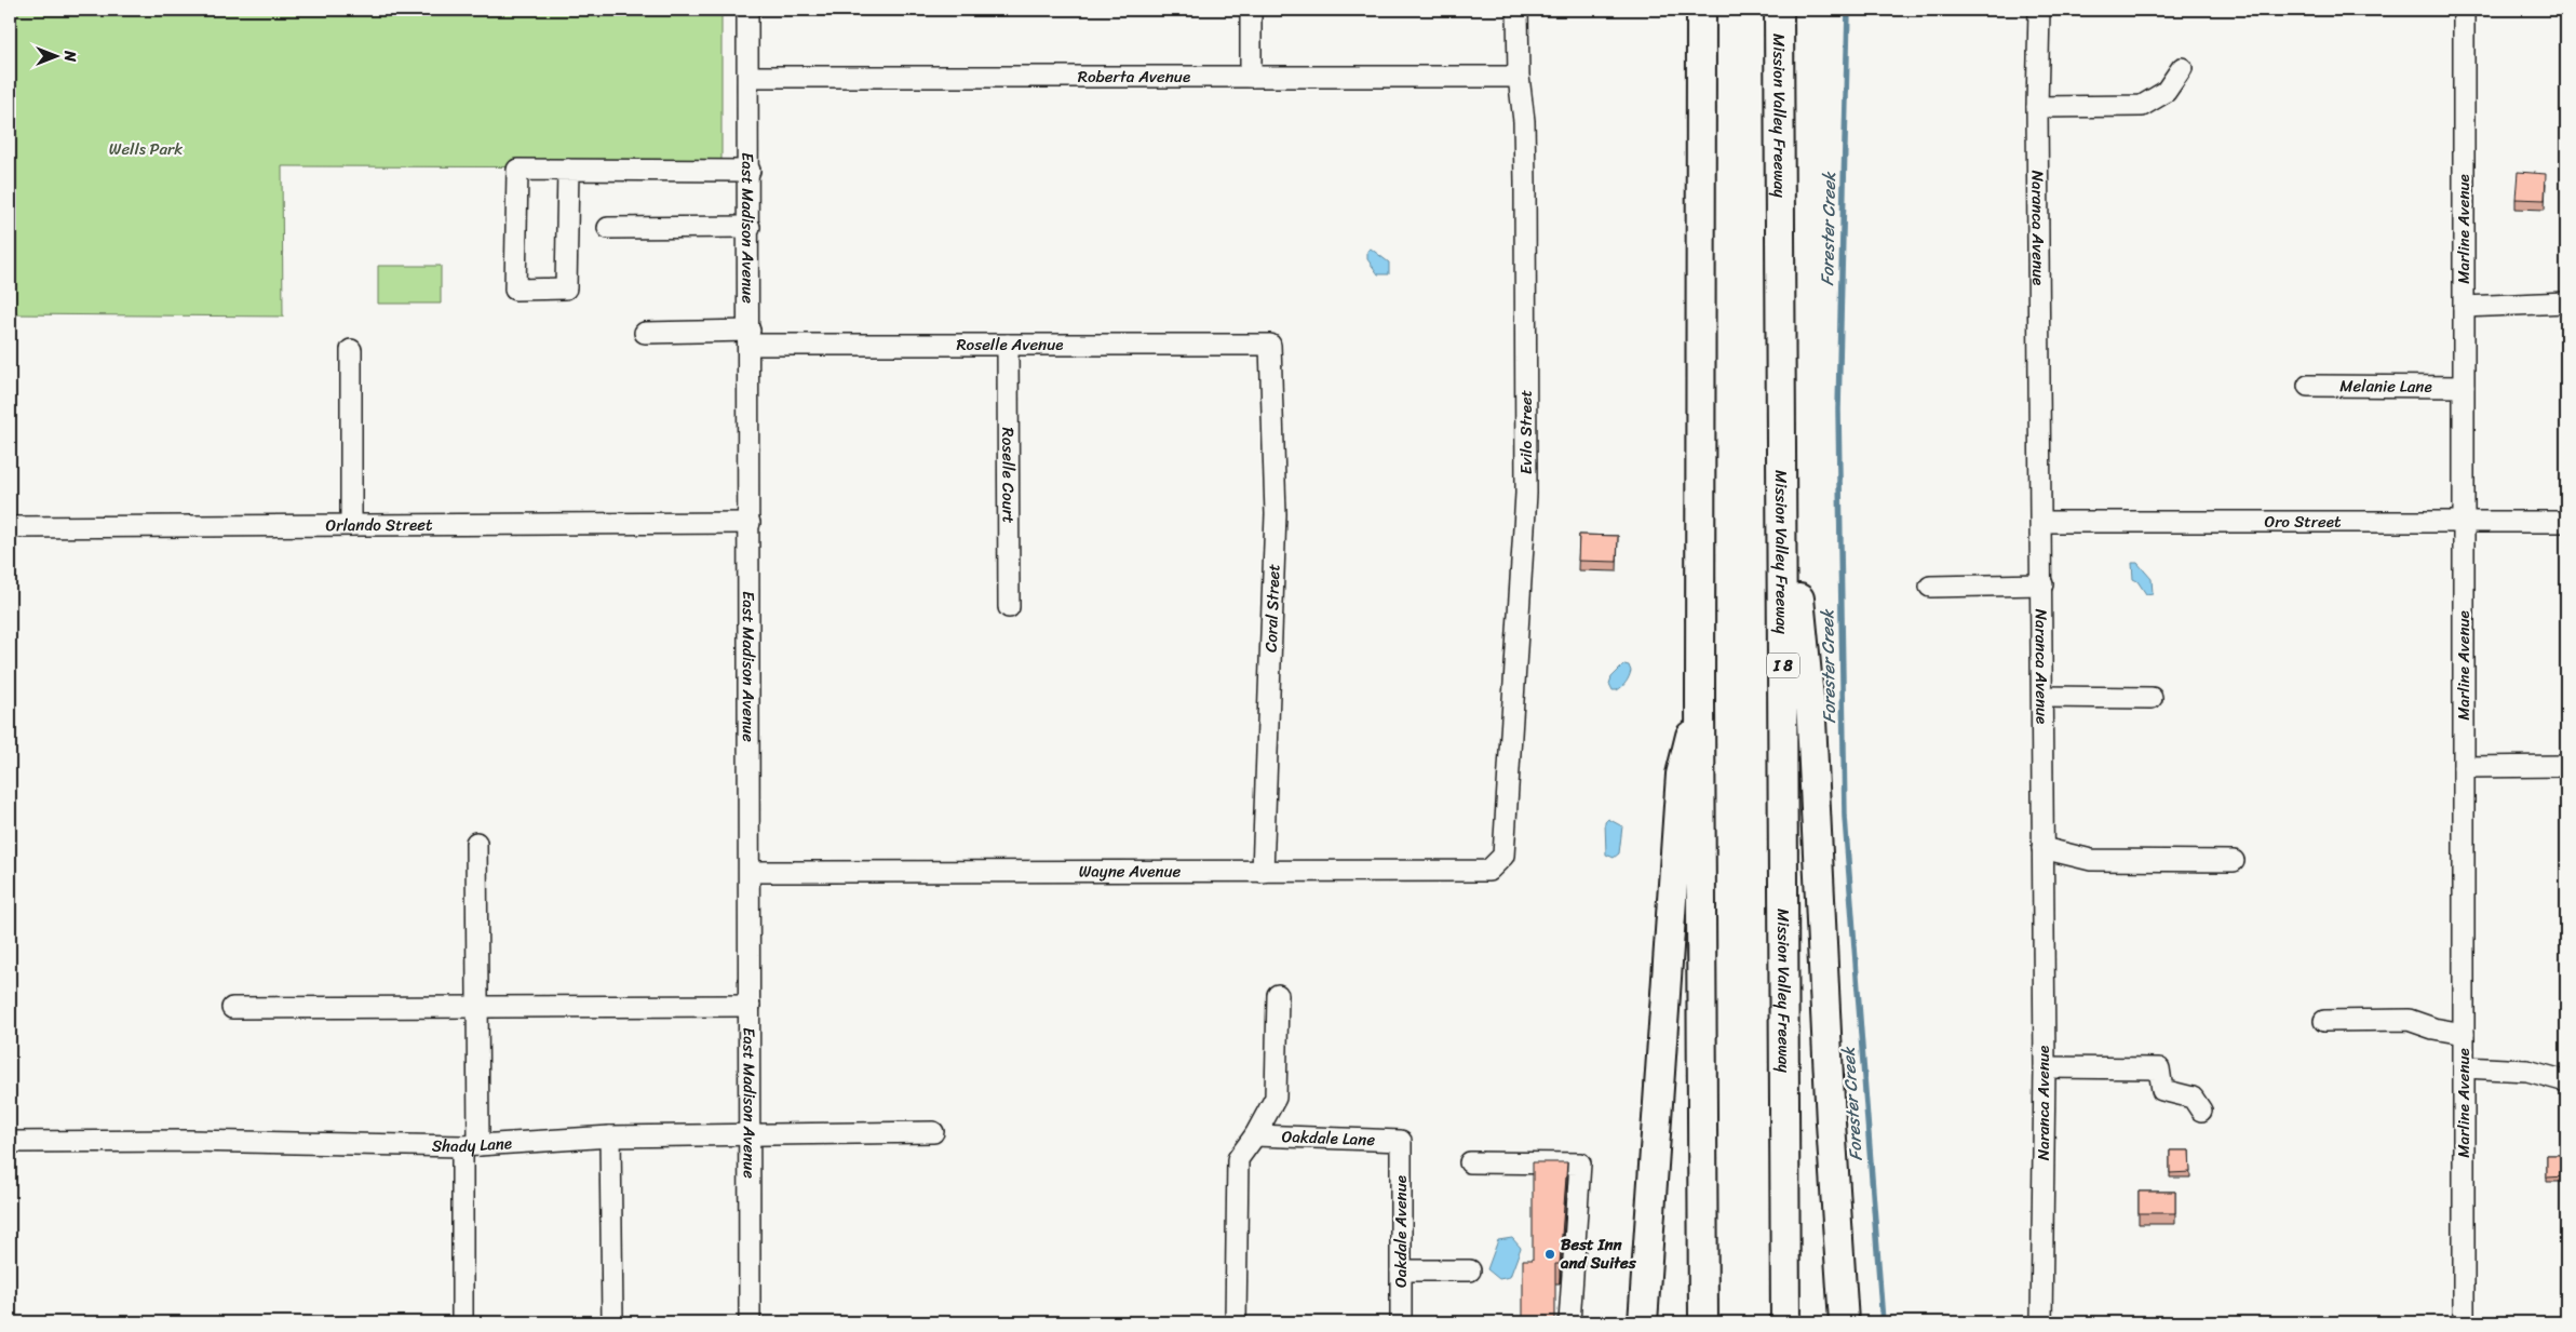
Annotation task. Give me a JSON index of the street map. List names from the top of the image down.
{
  "streets": {
    "highway": ["Mission Valley Freeway", "I 8"],
    "street": [
      "Roberta Avenue",
      "East Madison Avenue",
      "Naranca Avenue",
      "Marline Avenue",
      "Roselle Avenue",
      "Melanie Lane",
      "Evilo Street",
      "Roselle Court",
      "Oro Street",
      "Orlando Street",
      "Coral Street",
      "Wayne Avenue",
      "Oakdale Lane",
      "Shady Lane",
      "Oakdale Avenue"
    ]
  },
  "crossings": [
    ["Roberta Avenue", "East Madison Avenue"],
    ["Roberta Avenue", "Evilo Street"],
    ["East Madison Avenue", "Roselle Avenue"],
    ["East Madison Avenue", "Orlando Street"],
    ["East Madison Avenue", "Wayne Avenue"],
    ["East Madison Avenue", "Shady Lane"],
    ["Naranca Avenue", "Oro Street"],
    ["Marline Avenue", "Melanie Lane"],
    ["Marline Avenue", "Oro Street"],
    ["Roselle Avenue", "Roselle Court"],
    ["Roselle Avenue", "Coral Street"],
    ["Evilo Street", "Wayne Avenue"],
    ["Coral Street", "Wayne Avenue"],
    ["Oakdale Lane", "Oakdale Avenue"]
  ],
  "water": ["Forester Creek"],
  "parks": ["Wells Park"],
  "places": ["Best Inn and Suites"],
  "north": "right"
}
